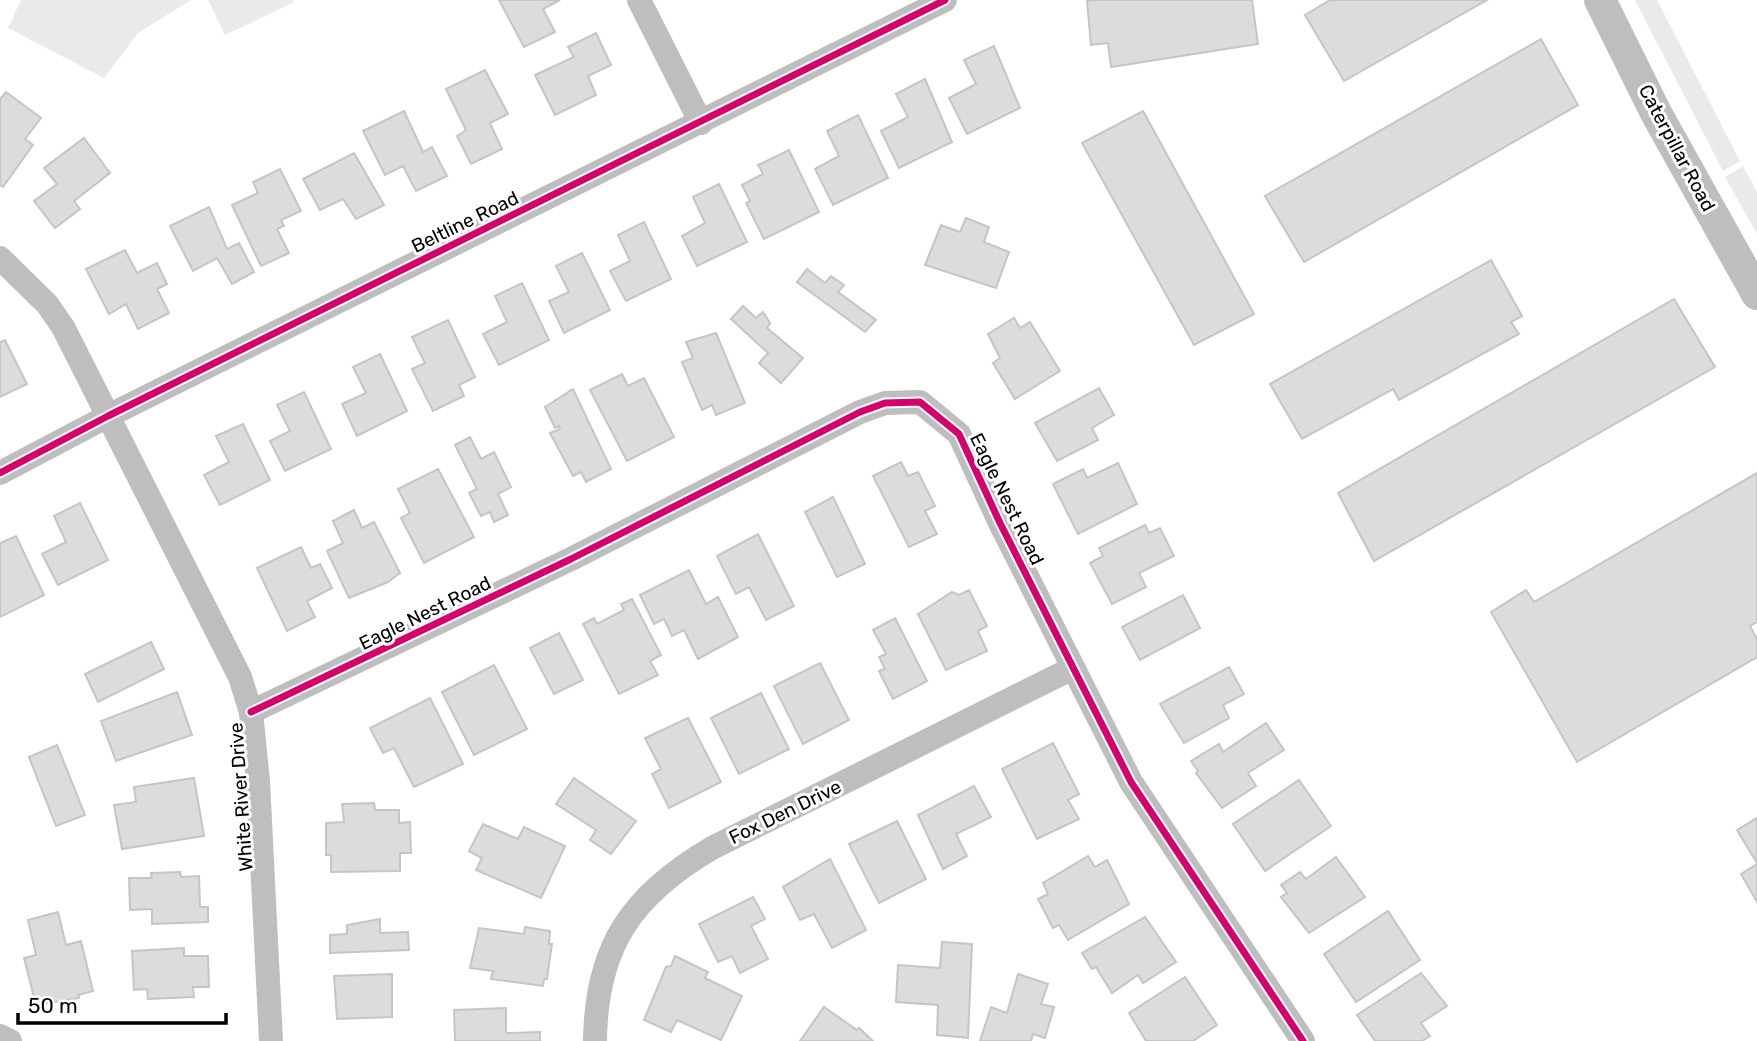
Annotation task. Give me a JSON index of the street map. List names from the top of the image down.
{
  "streets": {
    "street": [
      "Caterpillar Road",
      "Beltline Road",
      "Eagle Nest Road",
      "White River Drive",
      "Fox Den Drive"
    ]
  },
  "crossings": [
    ["Beltline Road", "White River Drive"],
    ["Eagle Nest Road", "White River Drive"],
    ["Eagle Nest Road", "Fox Den Drive"]
  ],
  "scale_bar": "50 m"
}
